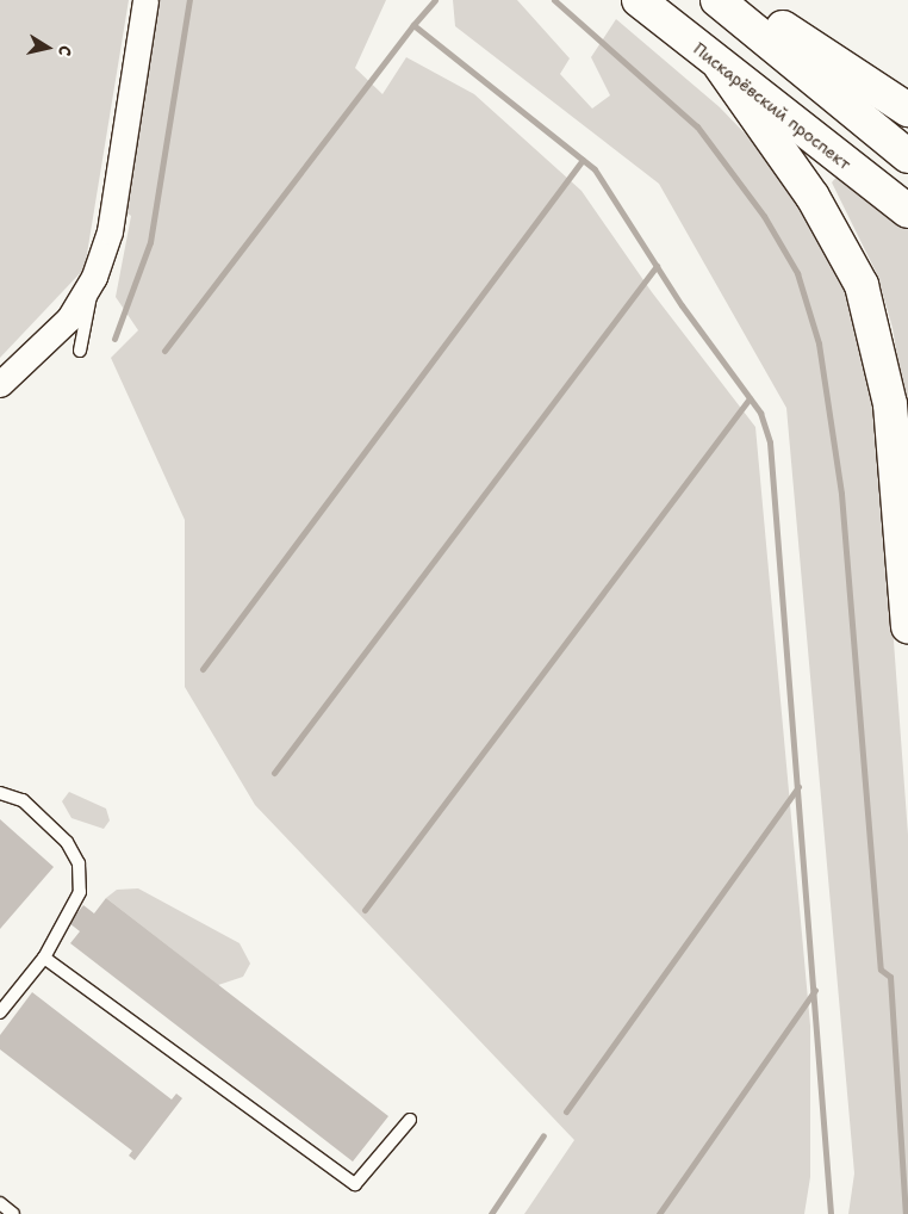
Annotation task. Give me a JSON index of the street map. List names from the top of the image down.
{
  "streets": {
    "main road": ["Пискарёвский проспект"]
  },
  "north": "right"
}
